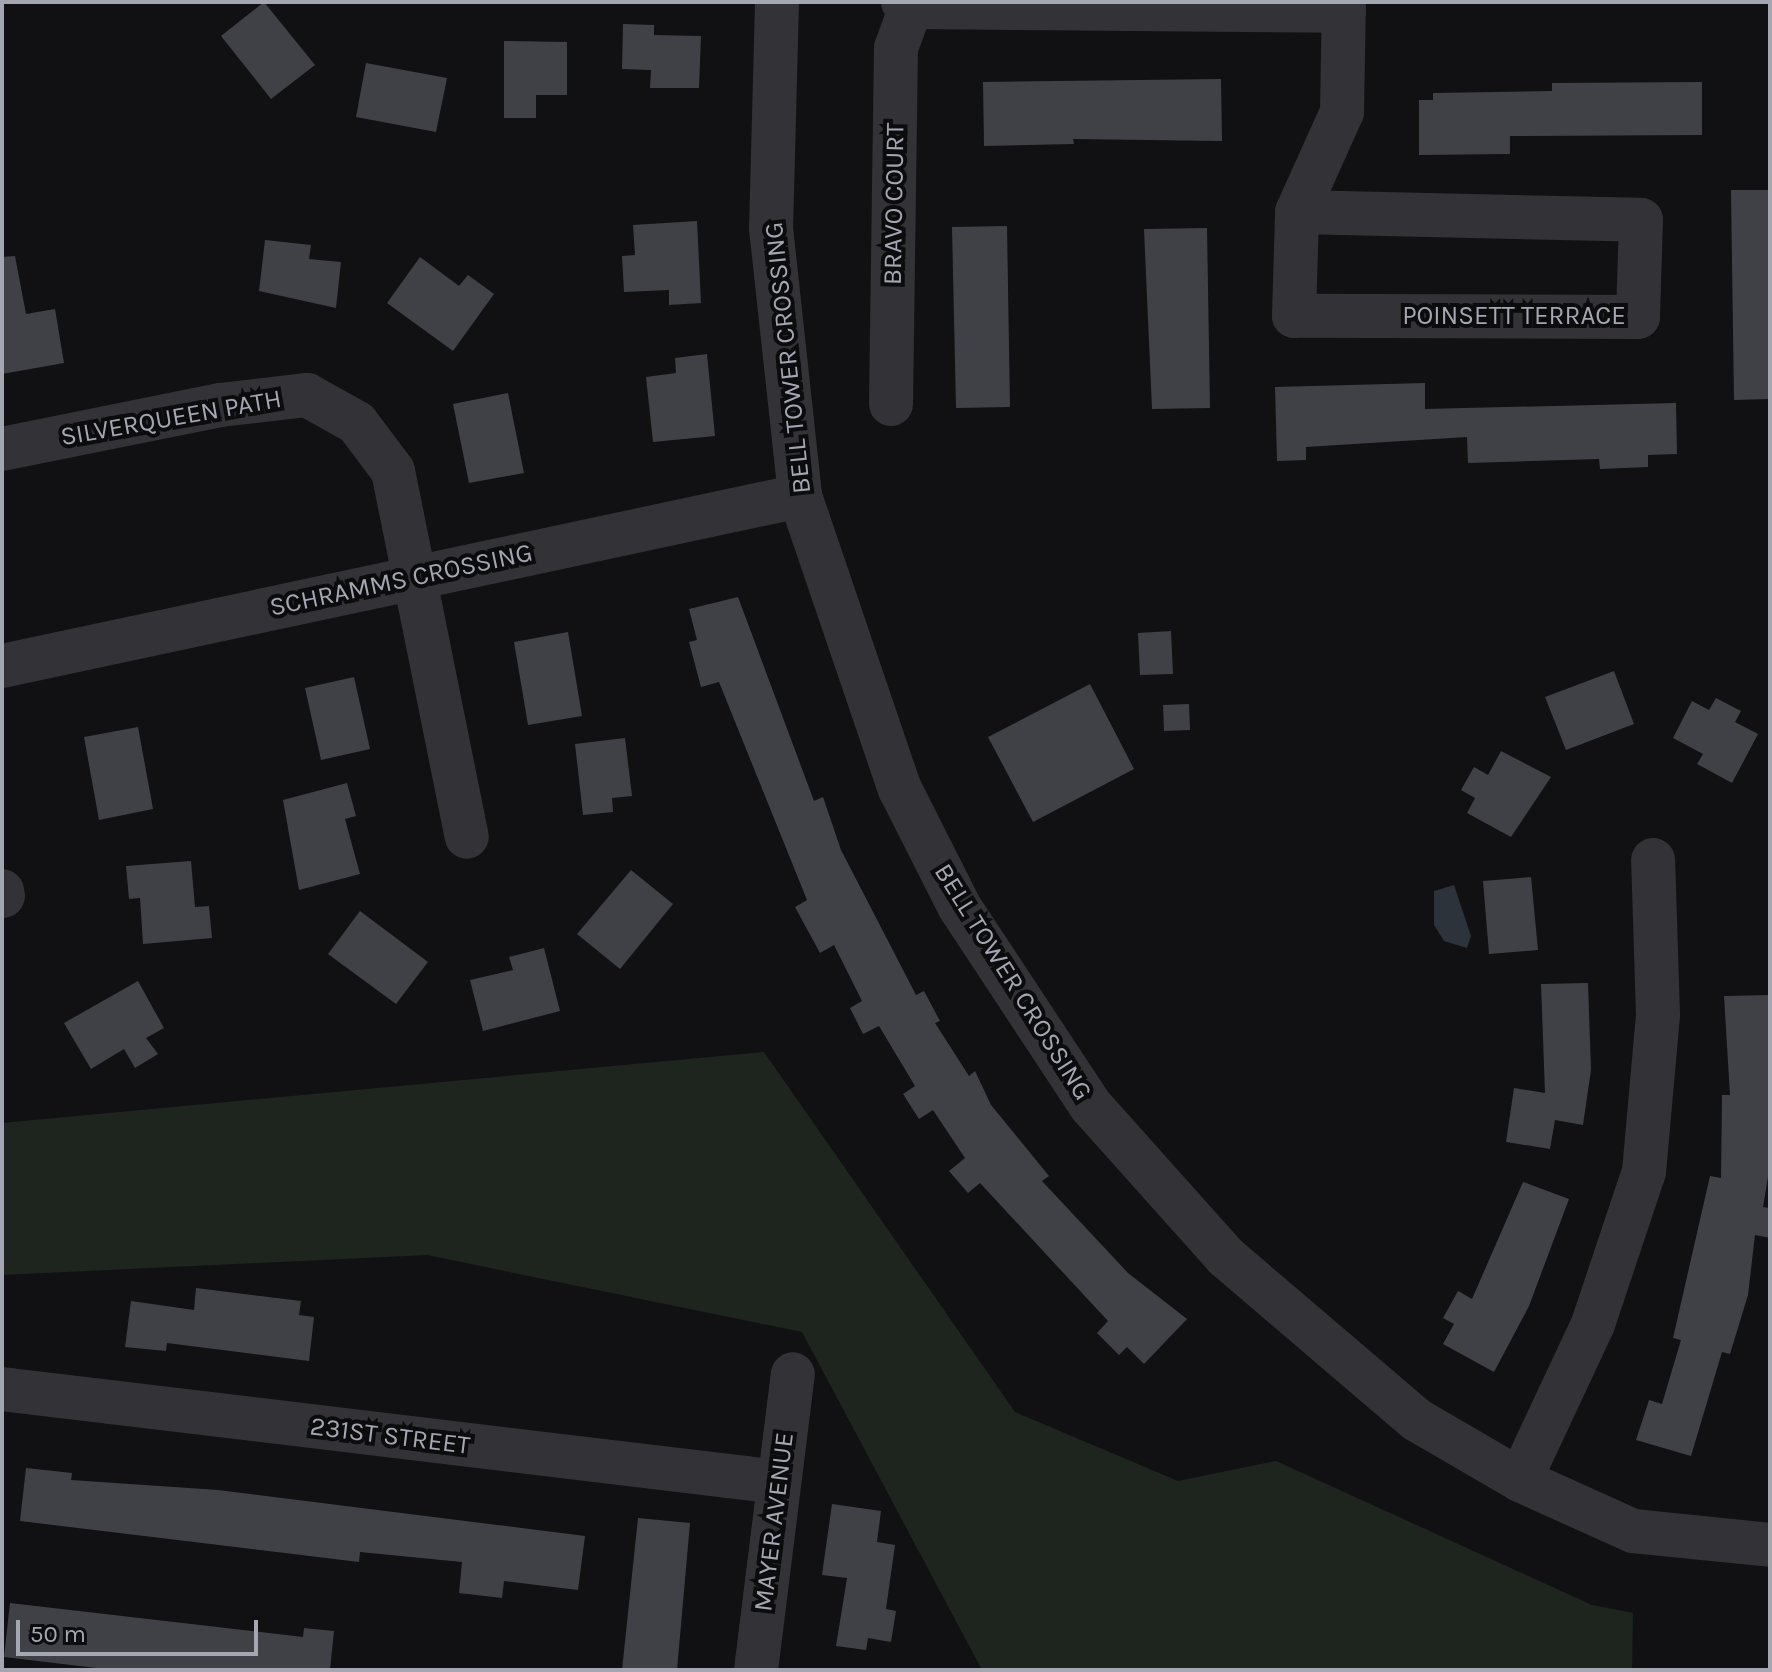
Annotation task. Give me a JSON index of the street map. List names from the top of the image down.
{
  "streets": {
    "street": [
      "BRAVO COURT",
      "POINSETT TERRACE",
      "BELL TOWER CROSSING",
      "SILVERQUEEN PATH",
      "SCHRAMMS CROSSING",
      "231ST STREET",
      "MAYER AVENUE"
    ]
  },
  "crossings": [
    ["BELL TOWER CROSSING", "SCHRAMMS CROSSING"],
    ["SILVERQUEEN PATH", "SCHRAMMS CROSSING"],
    ["231ST STREET", "MAYER AVENUE"]
  ],
  "scale_bar": "50 m"
}
